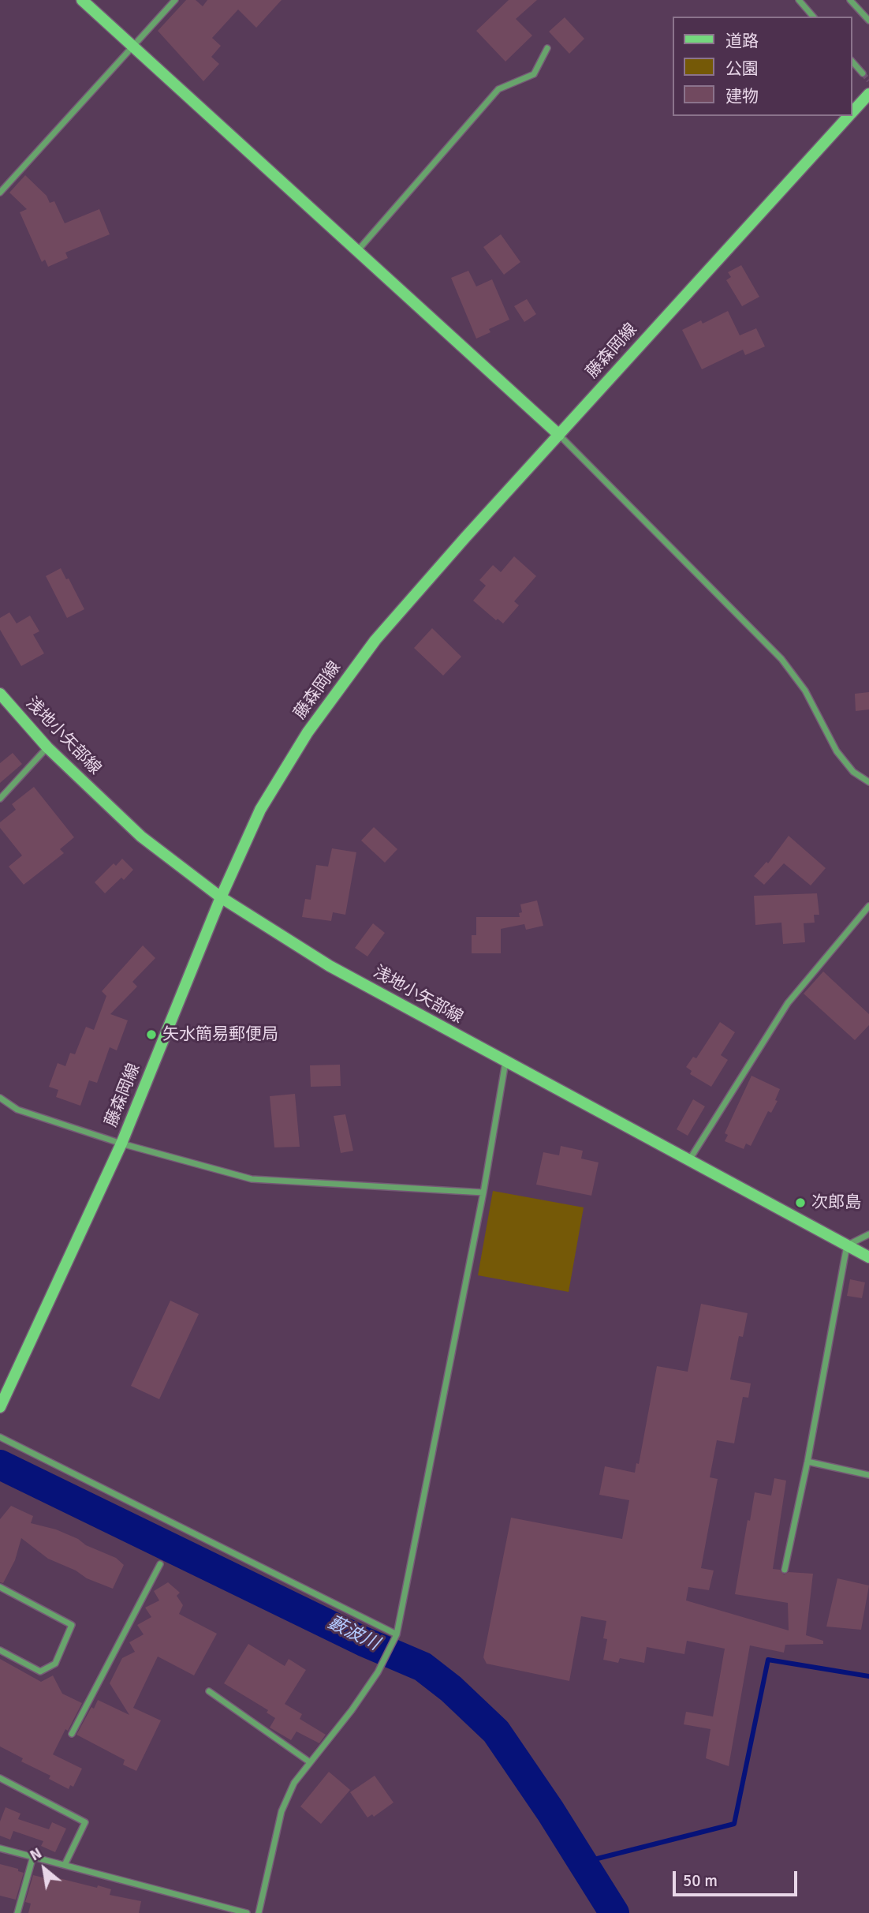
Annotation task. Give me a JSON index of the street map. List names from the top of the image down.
{
  "streets": {
    "main road": ["藤森岡線", "浅地小矢部線"]
  },
  "crossings": [
    ["藤森岡線", "浅地小矢部線"]
  ],
  "water": ["藪波川"],
  "places": ["矢水簡易郵便局", "次郎島"],
  "legend": ["道路", "公園", "建物"],
  "scale_bar": "50 m",
  "north": "top left"
}
